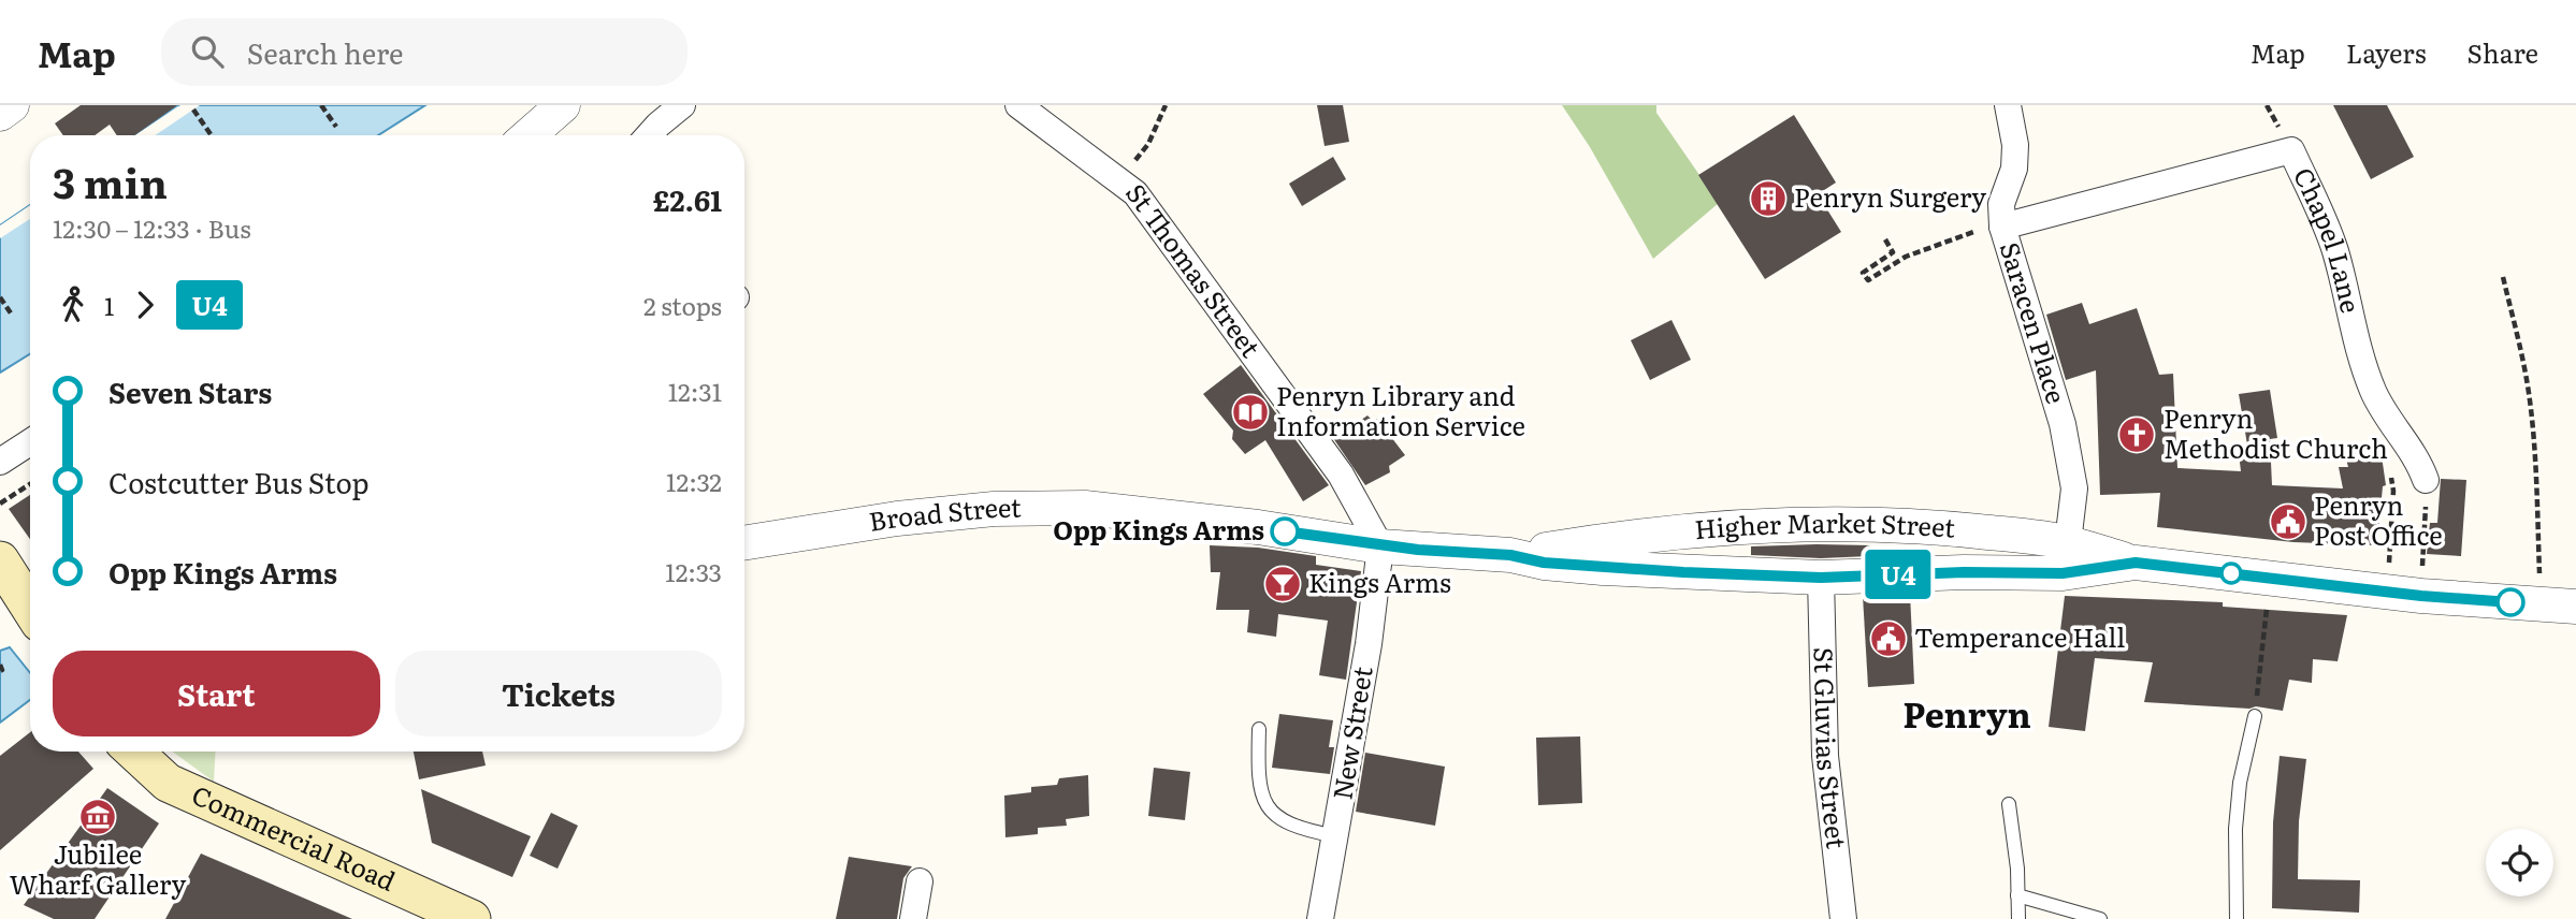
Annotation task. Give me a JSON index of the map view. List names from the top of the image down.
{
  "streets": {
    "main road": ["Commercial Road"],
    "street": [
      "Chapel Lane",
      "St Thomas Street",
      "Saracen Place",
      "Broad Street",
      "Higher Market Street",
      "New Street",
      "St Gluvias Street"
    ]
  },
  "crossings": [
    ["Chapel Lane", "Saracen Place"],
    ["St Thomas Street", "Broad Street"],
    ["St Thomas Street", "New Street"],
    ["Saracen Place", "Higher Market Street"],
    ["Broad Street", "Higher Market Street"],
    ["Broad Street", "New Street"]
  ],
  "districts": ["Penryn"],
  "places": {
    "building": ["Penryn Surgery"],
    "library": ["Penryn Library and Information Service"],
    "church": ["Penryn Methodist Church"],
    "public building": ["Penryn Post Office", "Temperance Hall"],
    "other": ["Opp Kings Arms"],
    "bar": ["Kings Arms"],
    "museum": ["Jubilee Wharf Gallery"]
  },
  "lines": ["bus line U4"],
  "page": {
    "header": "Map",
    "search": "Search here",
    "nav": ["Map", "Layers", "Share"],
    "on_map": "U4",
    "heading": ["3 min", "12:30 – 12:33 · Bus", "£2.61"],
    "legs": ["1", "U4", "2 stops"],
    "list": [
      {
        "name": "Seven Stars",
        "value": "12:31"
      },
      {
        "name": "Costcutter Bus Stop",
        "value": "12:32"
      },
      {
        "name": "Opp Kings Arms",
        "value": "12:33"
      }
    ],
    "buttons": ["Start", "Tickets"]
  }
}
